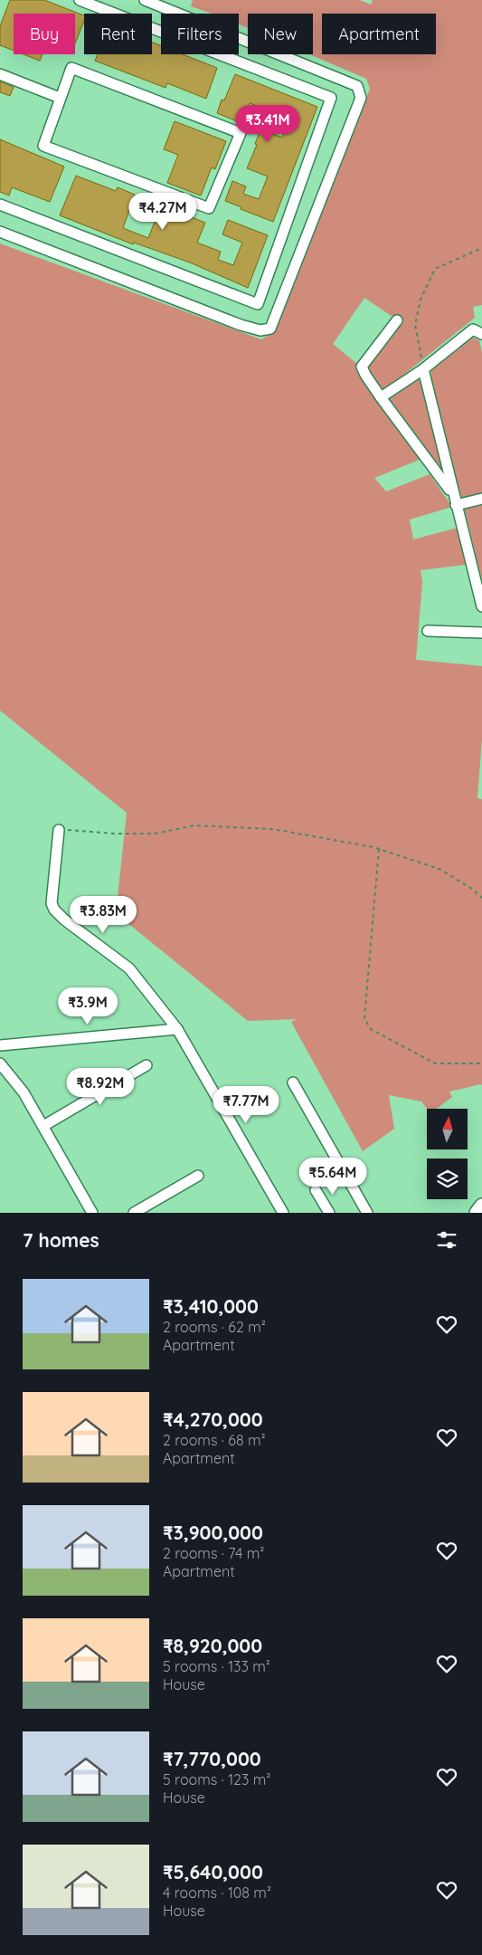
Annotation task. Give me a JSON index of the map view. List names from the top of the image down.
{
  "north": "top",
  "page": {
    "chip": [
      "Buy",
      "Rent",
      "Filters",
      "New",
      "Apartment"
    ],
    "price": [
      "₹3.41M",
      "₹4.27M",
      "₹3.83M",
      "₹3.9M",
      "₹8.92M",
      "₹7.77M",
      "₹5.64M"
    ],
    "heading": "7 homes",
    "list": [
      {
        "name": "₹3,410,000",
        "note": "2 rooms · 62 m² · Apartment"
      },
      {
        "name": "₹4,270,000",
        "note": "2 rooms · 68 m² · Apartment"
      },
      {
        "name": "₹3,900,000",
        "note": "2 rooms · 74 m² · Apartment"
      },
      {
        "name": "₹8,920,000",
        "note": "5 rooms · 133 m² · House"
      },
      {
        "name": "₹7,770,000",
        "note": "5 rooms · 123 m² · House"
      },
      {
        "name": "₹5,640,000",
        "note": "4 rooms · 108 m² · House"
      }
    ]
  }
}
